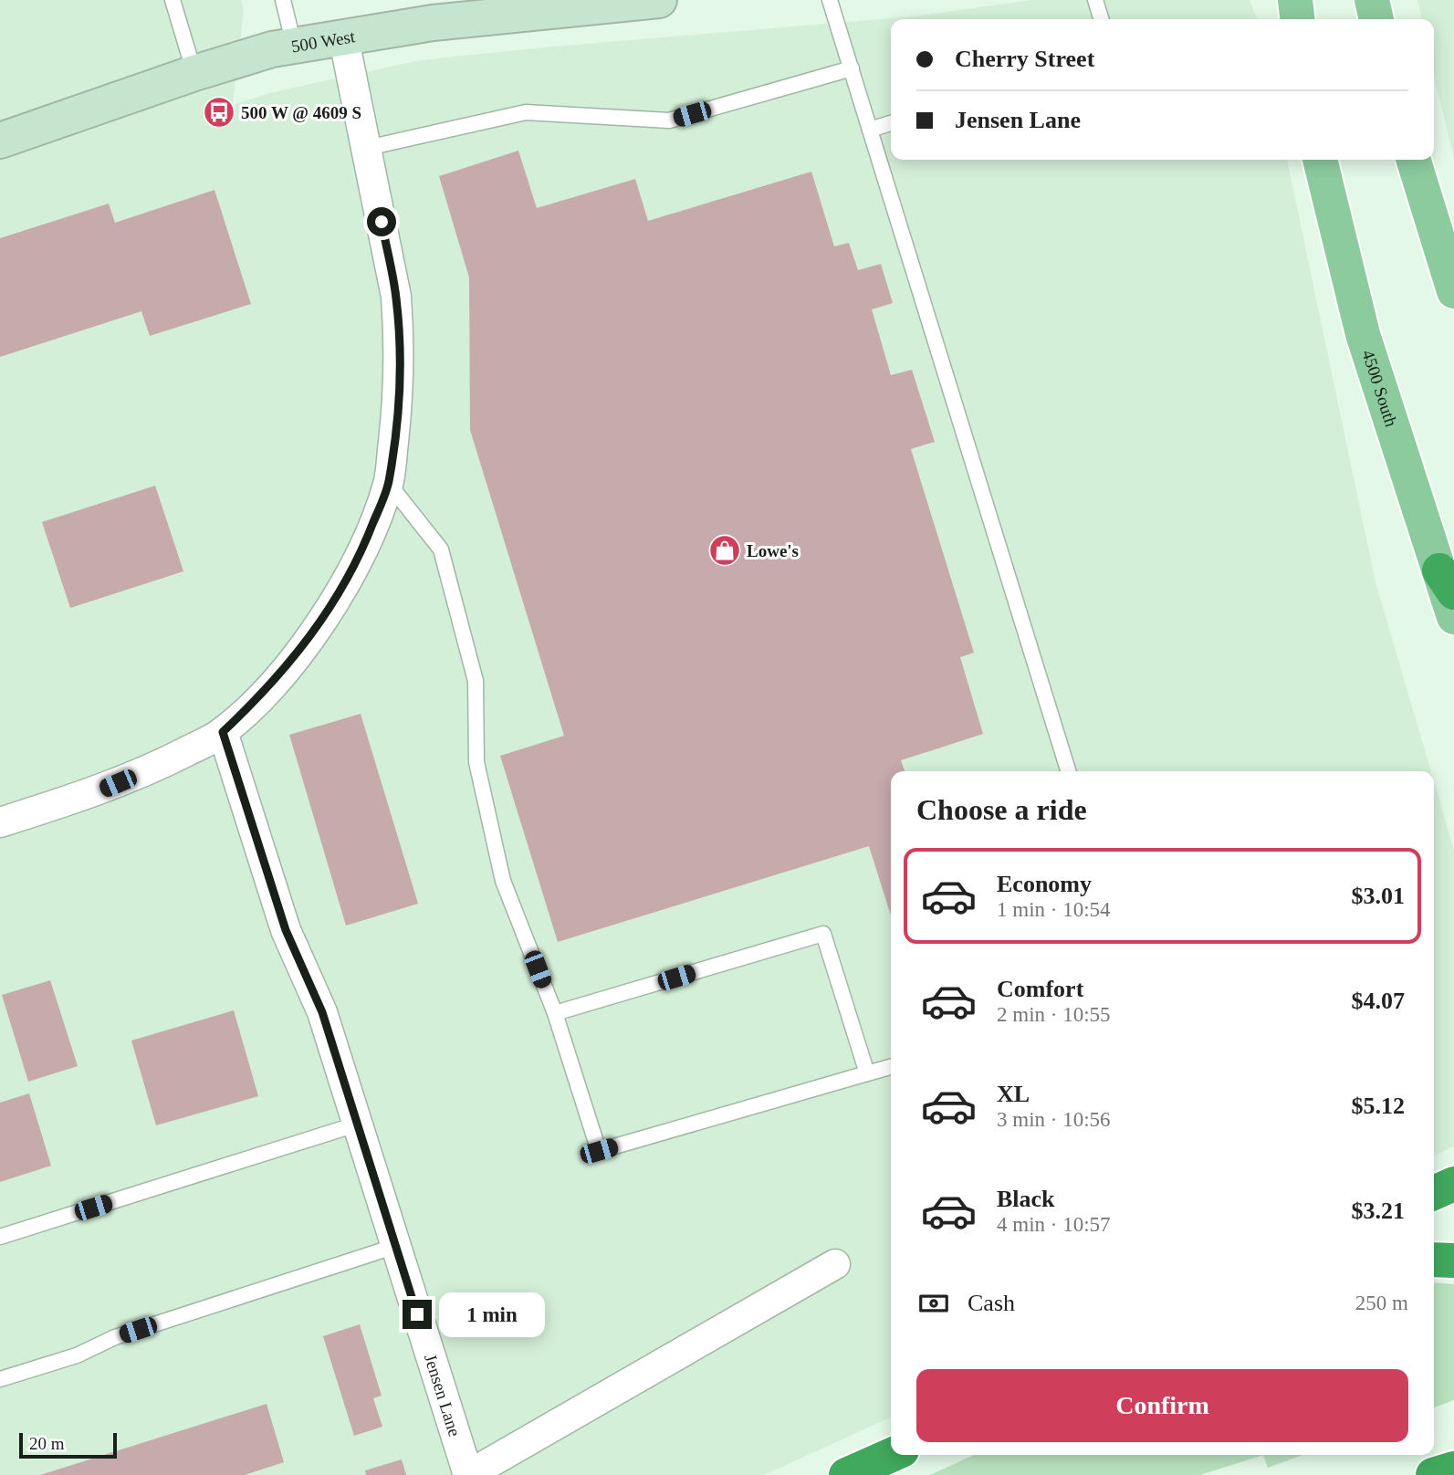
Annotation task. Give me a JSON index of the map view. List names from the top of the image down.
{
  "streets": {
    "main road": ["500 West", "4500 South"],
    "street": ["Jensen Lane"]
  },
  "places": {
    "bus stop": ["500 W @ 4609 S"],
    "shop": ["Lowe's"]
  },
  "scale_bar": "20 m",
  "page": {
    "banner": ["Cherry Street", "Jensen Lane"],
    "heading": "Choose a ride",
    "list": [
      {
        "name": "Economy",
        "note": "1 min · 10:54",
        "value": "$3.01"
      },
      {
        "name": "Comfort",
        "note": "2 min · 10:55",
        "value": "$4.07"
      },
      {
        "name": "XL",
        "note": "3 min · 10:56",
        "value": "$5.12"
      },
      {
        "name": "Black",
        "note": "4 min · 10:57",
        "value": "$3.21"
      }
    ],
    "pay": ["Cash", "250 m"],
    "bubble": "1 min",
    "buttons": "Confirm",
    "scale": "20 m"
  }
}
